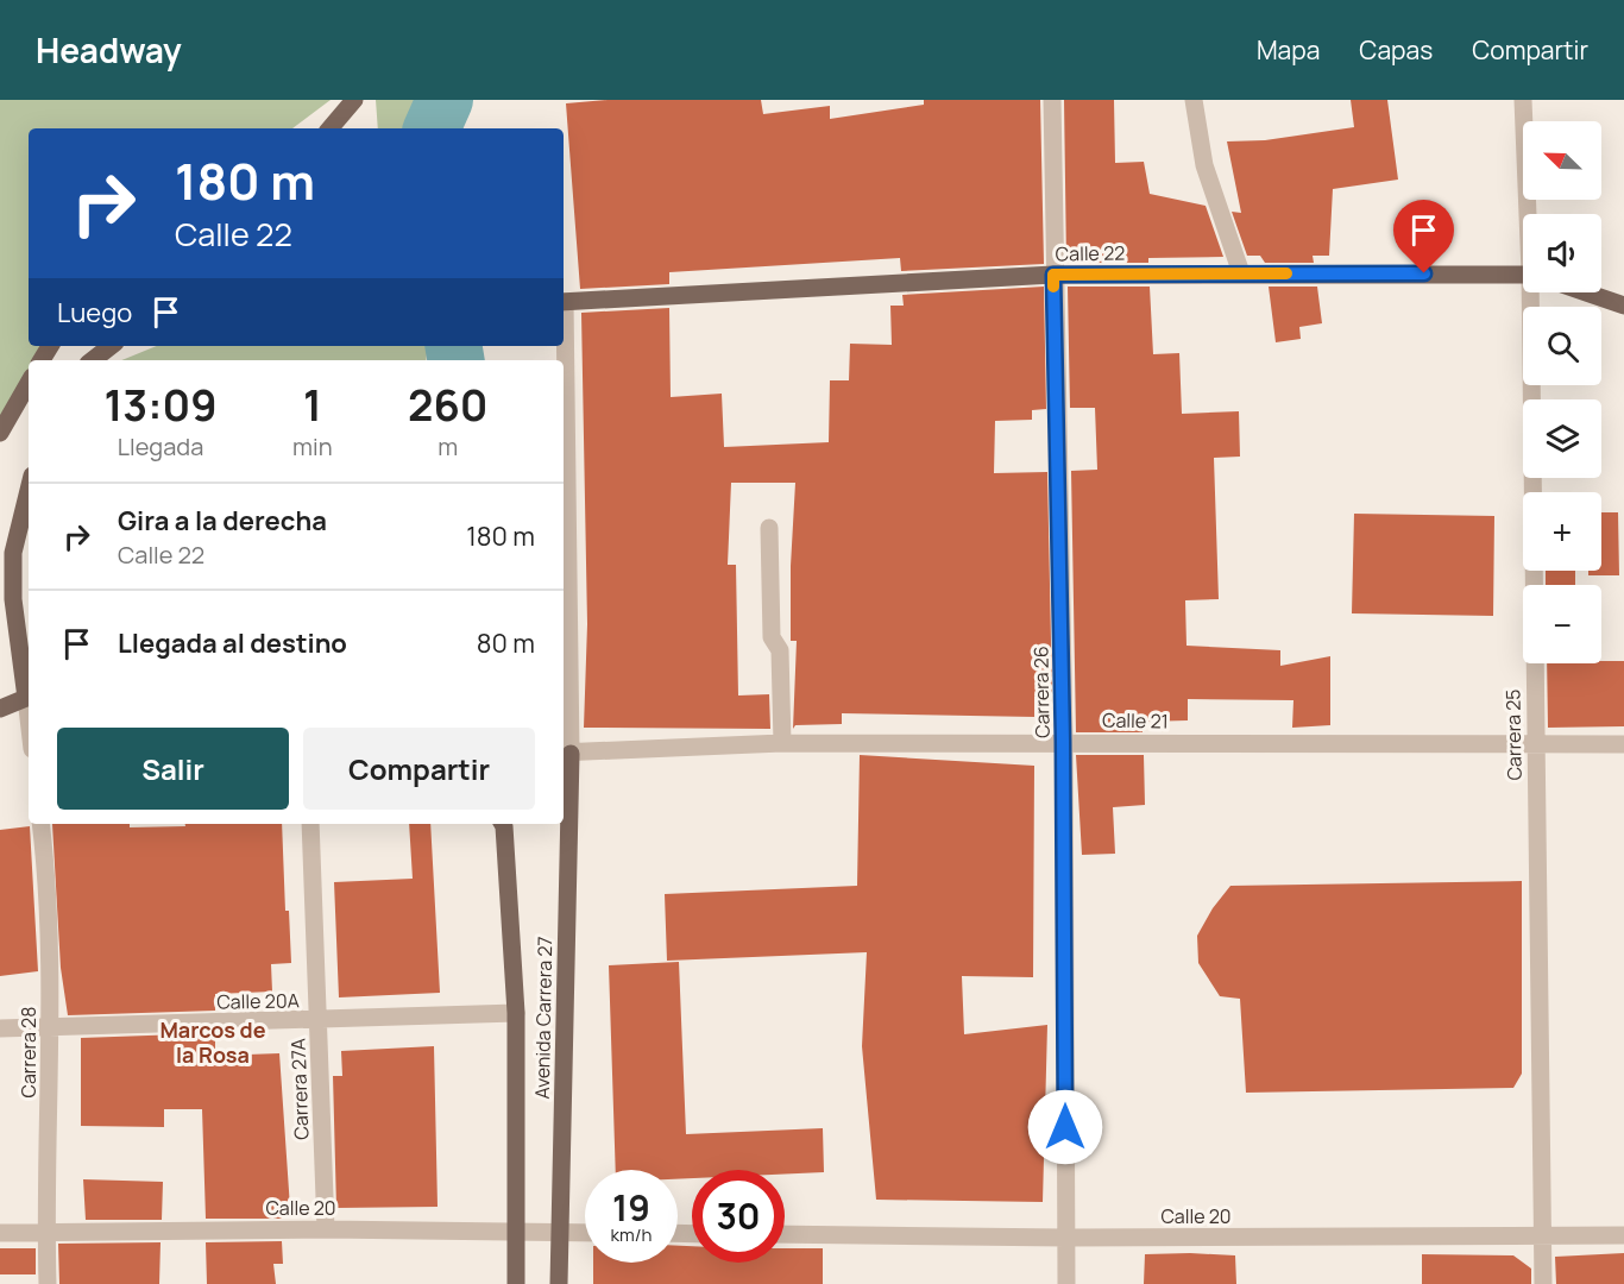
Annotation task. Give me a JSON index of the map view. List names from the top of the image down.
{
  "streets": {
    "main road": ["Calle 22", "Avenida Carrera 27"],
    "street": [
      "Carrera 26",
      "Calle 21",
      "Carrera 25",
      "Calle 20A",
      "Carrera 28",
      "Carrera 27A",
      "Calle 20"
    ]
  },
  "crossings": [
    ["Calle 22", "Carrera 26"],
    ["Carrera 26", "Calle 21"],
    ["Carrera 26", "Calle 20"],
    ["Calle 21", "Carrera 25"],
    ["Carrera 25", "Calle 20"],
    ["Calle 20A", "Avenida Carrera 27"],
    ["Calle 20A", "Carrera 28"],
    ["Calle 20A", "Carrera 27A"],
    ["Avenida Carrera 27", "Calle 20"],
    ["Carrera 28", "Calle 20"],
    ["Carrera 27A", "Calle 20"]
  ],
  "districts": ["Marcos de la Rosa"],
  "north": "top left",
  "page": {
    "header": "Headway",
    "nav": ["Mapa", "Capas", "Compartir"],
    "map_buttons": ["+", "−"],
    "turn": ["180 m", "Calle 22"],
    "then": "Luego",
    "eta": [
      "13:09",
      "Llegada",
      "1",
      "min",
      "260",
      "m"
    ],
    "list": [
      {
        "name": "Gira a la derecha",
        "note": "Calle 22",
        "value": "180 m"
      },
      {
        "name": "Llegada al destino",
        "value": "80 m"
      }
    ],
    "buttons": ["Salir", "Compartir"],
    "speed": "19 km/h",
    "limit": "30"
  }
}
